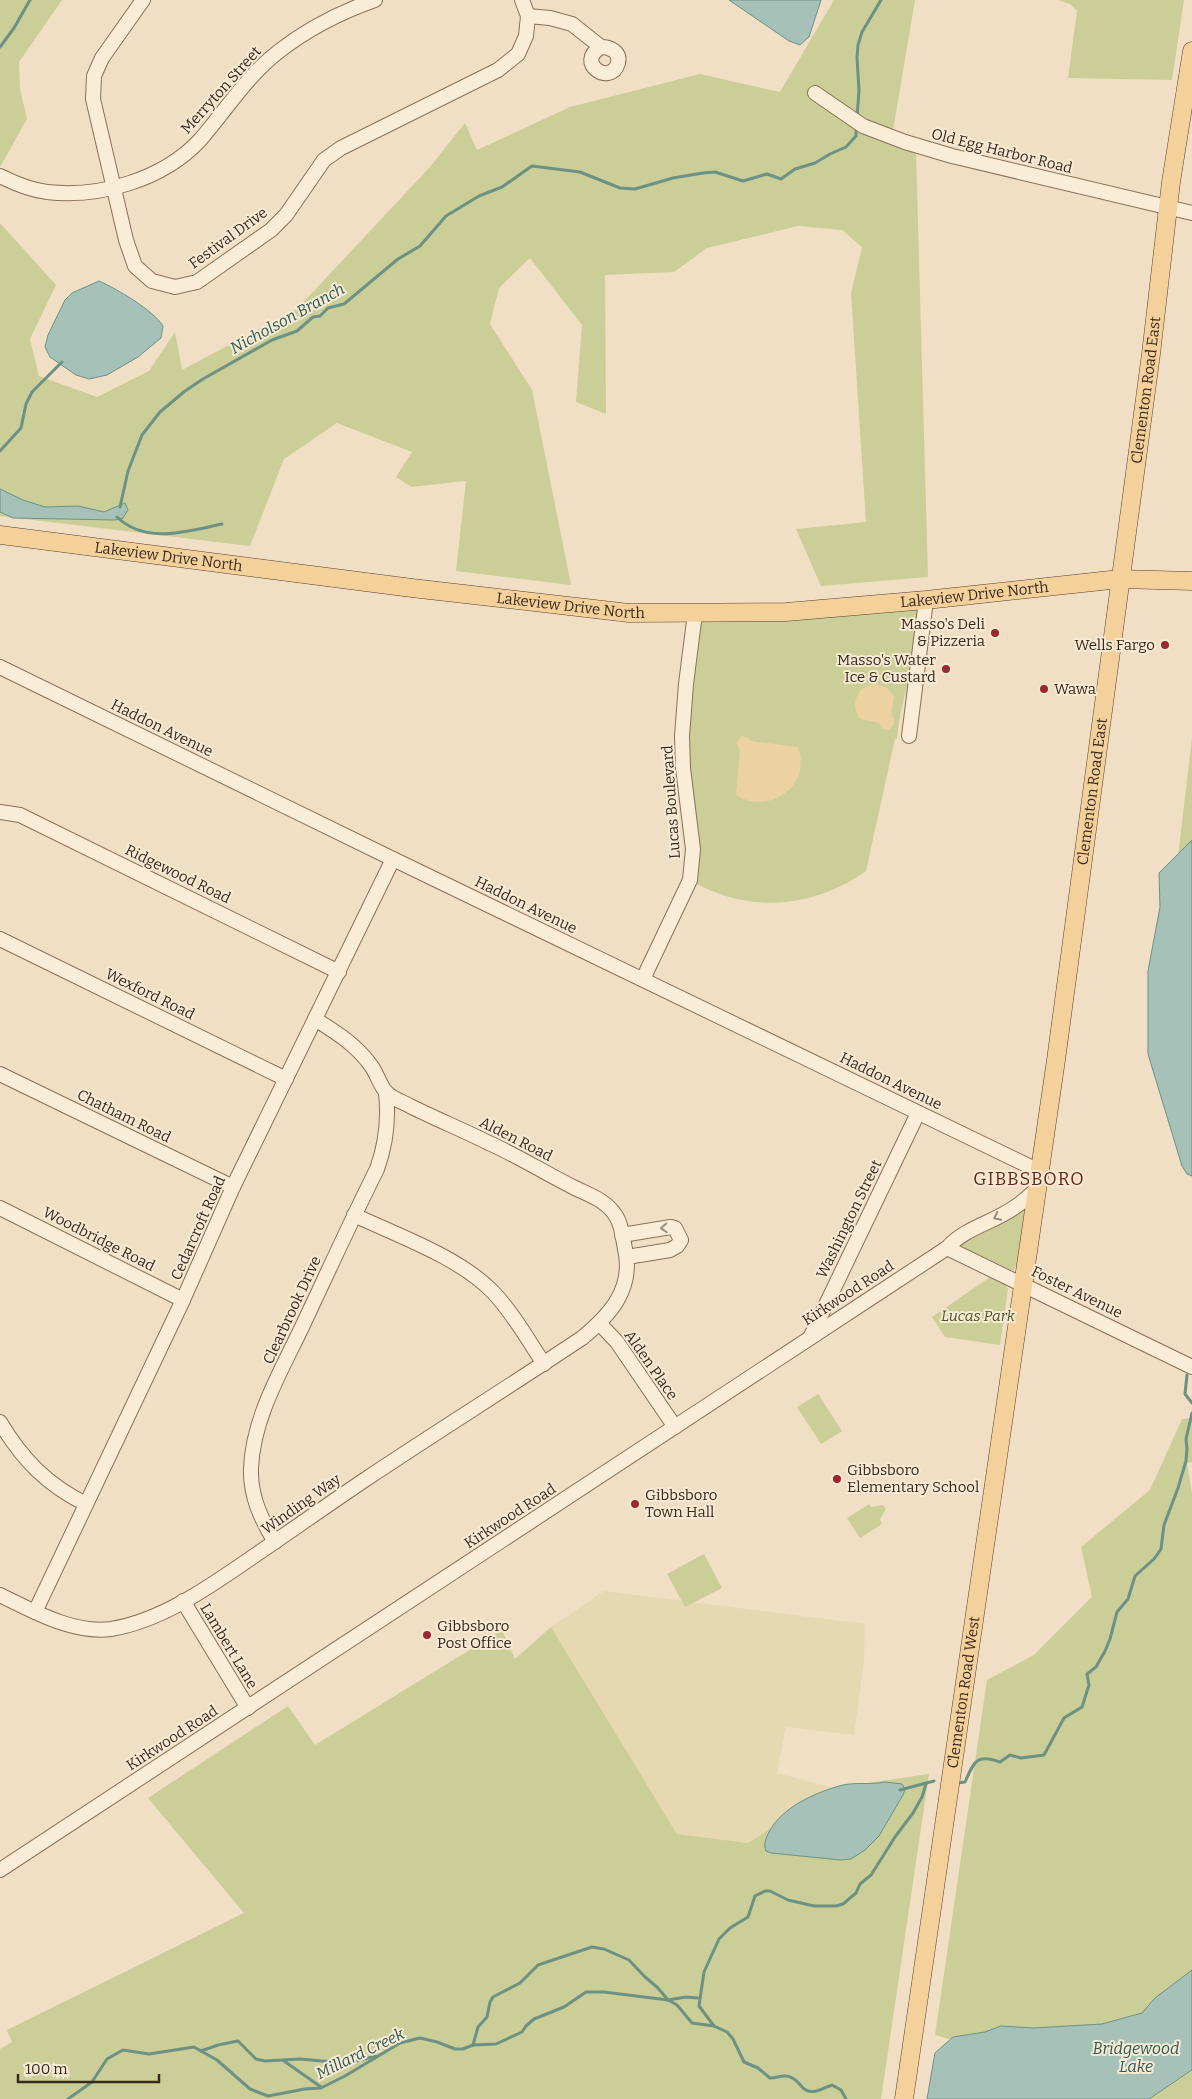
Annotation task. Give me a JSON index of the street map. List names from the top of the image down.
{
  "streets": {
    "main road": ["Clementon Road East", "Lakeview Drive North", "Clementon Road West"],
    "street": [
      "Merryton Street",
      "Old Egg Harbor Road",
      "Festival Drive",
      "Haddon Avenue",
      "Lucas Boulevard",
      "Ridgewood Road",
      "Wexford Road",
      "Chatham Road",
      "Alden Road",
      "Washington Street",
      "Cedarcroft Road",
      "Woodbridge Road",
      "Foster Avenue",
      "Kirkwood Road",
      "Clearbrook Drive",
      "Alden Place",
      "Winding Way",
      "Lambert Lane"
    ]
  },
  "crossings": [
    ["Merryton Street", "Festival Drive"],
    ["Old Egg Harbor Road", "Clementon Road East"],
    ["Clementon Road East", "Lakeview Drive North"],
    ["Clementon Road East", "Haddon Avenue"],
    ["Clementon Road East", "Foster Avenue"],
    ["Clementon Road East", "Kirkwood Road"],
    ["Clementon Road East", "Clementon Road West"],
    ["Lakeview Drive North", "Lucas Boulevard"],
    ["Haddon Avenue", "Lucas Boulevard"],
    ["Haddon Avenue", "Washington Street"],
    ["Haddon Avenue", "Cedarcroft Road"],
    ["Ridgewood Road", "Cedarcroft Road"],
    ["Wexford Road", "Cedarcroft Road"],
    ["Chatham Road", "Cedarcroft Road"],
    ["Alden Road", "Clearbrook Drive"],
    ["Alden Road", "Alden Place"],
    ["Alden Road", "Winding Way"],
    ["Washington Street", "Kirkwood Road"],
    ["Cedarcroft Road", "Woodbridge Road"],
    ["Cedarcroft Road", "Winding Way"],
    ["Foster Avenue", "Kirkwood Road"],
    ["Foster Avenue", "Clementon Road West"],
    ["Kirkwood Road", "Alden Place"],
    ["Kirkwood Road", "Lambert Lane"],
    ["Clearbrook Drive", "Winding Way"],
    ["Alden Place", "Winding Way"],
    ["Winding Way", "Lambert Lane"]
  ],
  "districts": ["GIBBSBORO"],
  "water": ["Nicholson Branch", "Bridgewood Lake", "Millard Creek"],
  "parks": ["Lucas Park"],
  "places": [
    "Masso's Deli & Pizzeria",
    "Wells Fargo",
    "Masso's Water Ice & Custard",
    "Wawa",
    "Gibbsboro Elementary School",
    "Gibbsboro Town Hall",
    "Gibbsboro Post Office"
  ],
  "scale_bar": "100 m"
}
